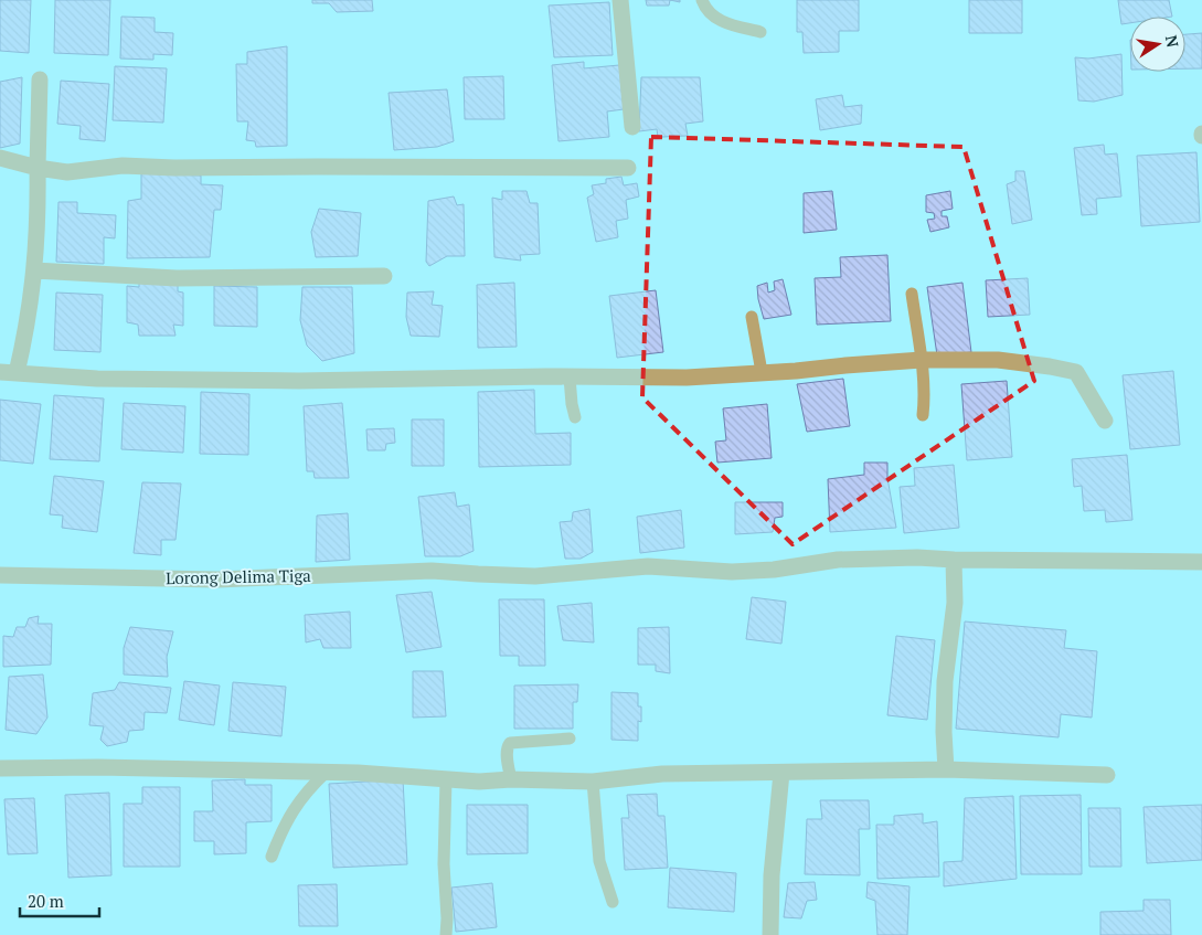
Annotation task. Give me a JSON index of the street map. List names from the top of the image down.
{
  "streets": {
    "street": ["Lorong Delima Tiga"]
  },
  "scale_bar": "20 m",
  "north": "right"
}
